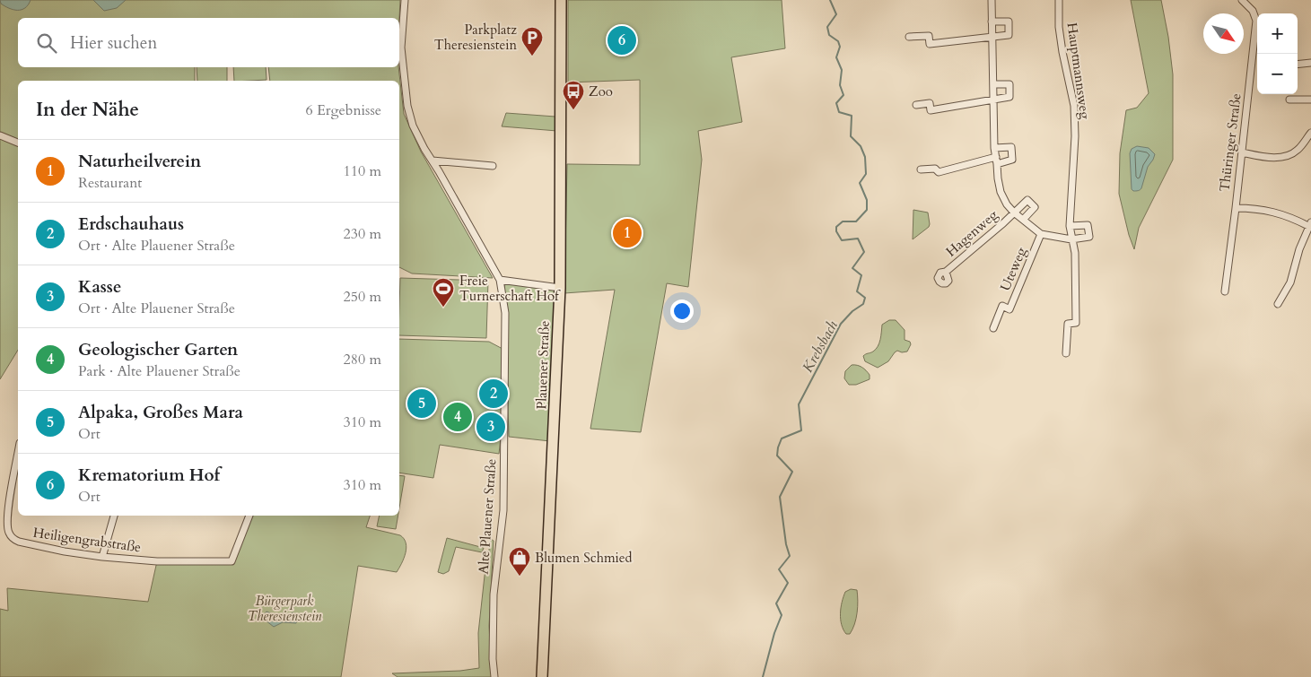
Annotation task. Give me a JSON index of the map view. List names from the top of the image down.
{
  "streets": {
    "main road": ["Plauener Straße"],
    "street": [
      "Hauptmannsweg",
      "Thüringer Straße",
      "Hagenweg",
      "Uteweg",
      "Alte Plauener Straße",
      "Heiligengrabstraße"
    ]
  },
  "water": ["Krebsbach"],
  "parks": ["Bürgerpark Theresienstein"],
  "places": {
    "parking": ["Parkplatz Theresienstein"],
    "bus stop": ["Zoo"],
    "sports": ["Freie Turnerschaft Hof"],
    "shop": ["Blumen Schmied"]
  },
  "north": "bottom right",
  "page": {
    "map_buttons": ["+", "−"],
    "search": "Hier suchen",
    "pins": [
      "6",
      "1",
      "2",
      "5",
      "4",
      "3"
    ],
    "heading": ["In der Nähe", "6 Ergebnisse"],
    "list": [
      {
        "mark": "1",
        "name": "Naturheilverein",
        "note": "Restaurant",
        "value": "110 m"
      },
      {
        "mark": "2",
        "name": "Erdschauhaus",
        "note": "Ort · Alte Plauener Straße",
        "value": "230 m"
      },
      {
        "mark": "3",
        "name": "Kasse",
        "note": "Ort · Alte Plauener Straße",
        "value": "250 m"
      },
      {
        "mark": "4",
        "name": "Geologischer Garten",
        "note": "Park · Alte Plauener Straße",
        "value": "280 m"
      },
      {
        "mark": "5",
        "name": "Alpaka, Großes Mara",
        "note": "Ort",
        "value": "310 m"
      },
      {
        "mark": "6",
        "name": "Krematorium Hof",
        "note": "Ort",
        "value": "310 m"
      }
    ]
  }
}
